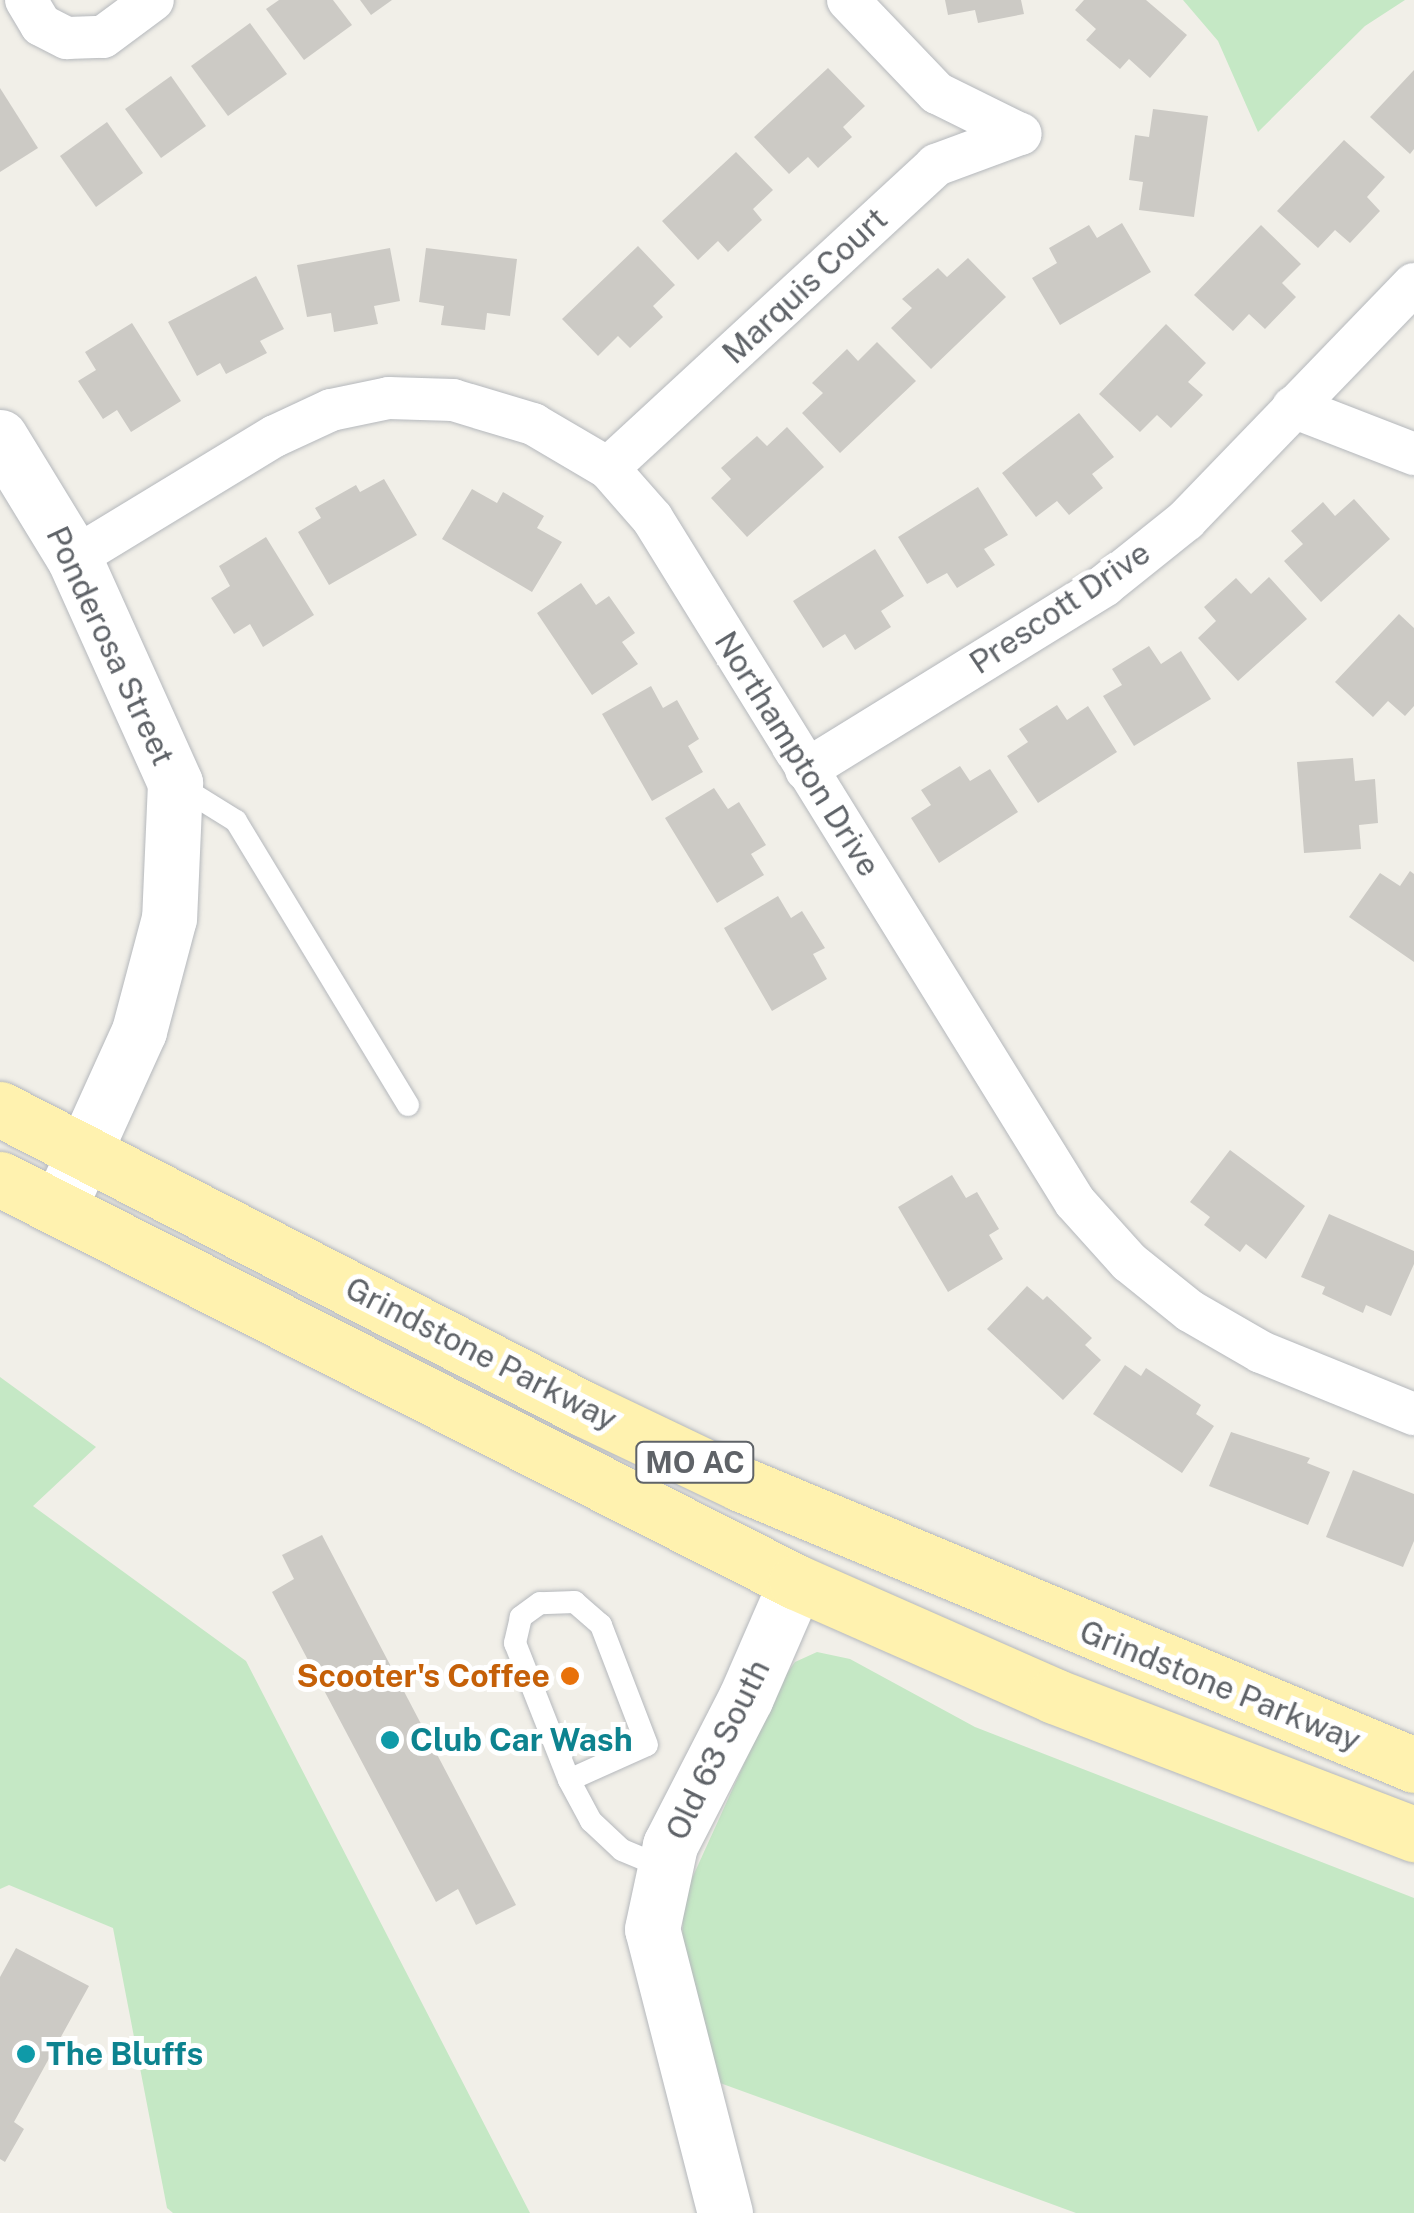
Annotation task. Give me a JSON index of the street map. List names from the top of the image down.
{
  "streets": {
    "main road": ["Grindstone Parkway", "MO AC"],
    "street": [
      "Marquis Court",
      "Prescott Drive",
      "Ponderosa Street",
      "Northampton Drive",
      "Old 63 South"
    ]
  },
  "crossings": [
    ["Marquis Court", "Northampton Drive"],
    ["Prescott Drive", "Northampton Drive"],
    ["Ponderosa Street", "Northampton Drive"],
    ["Ponderosa Street", "Grindstone Parkway"],
    ["Grindstone Parkway", "Old 63 South"]
  ],
  "places": ["Scooter's Coffee", "Club Car Wash", "The Bluffs"]
}
